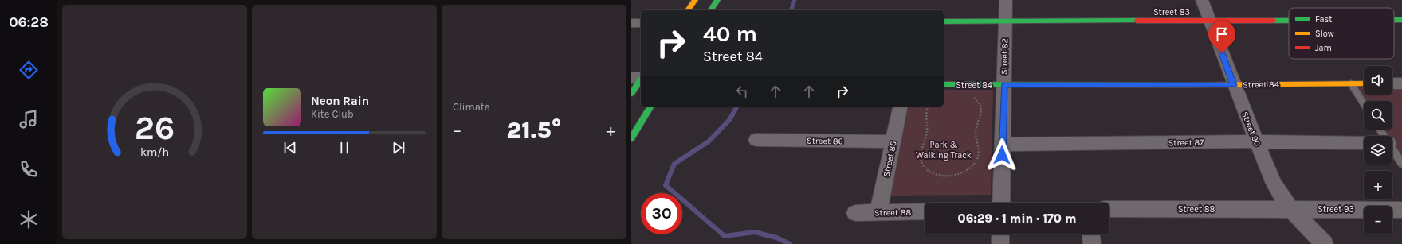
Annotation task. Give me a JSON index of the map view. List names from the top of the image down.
{
  "streets": {
    "street": [
      "Street 83",
      "Street 82",
      "Street 84",
      "Street 90",
      "Street 86",
      "Street 87",
      "Street 85",
      "Street 88",
      "Street 93"
    ]
  },
  "crossings": [
    ["Street 83", "Street 82"],
    ["Street 83", "Street 90"],
    ["Street 82", "Street 84"],
    ["Street 82", "Street 87"],
    ["Street 84", "Street 90"],
    ["Street 90", "Street 87"],
    ["Street 90", "Street 88"],
    ["Street 90", "Street 93"],
    ["Street 86", "Street 85"],
    ["Street 85", "Street 88"],
    ["Street 88", "Street 93"]
  ],
  "parks": ["Park & Walking Track"],
  "legend": ["Fast", "Slow", "Jam"],
  "page": {
    "tabs": "06:28",
    "tile": "Climate",
    "turn": ["40 m", "Street 84"],
    "map_buttons": ["+", "−"],
    "song": ["Neon Rain", "Kite Club"],
    "heat": ["−", "21.5°", "+"],
    "limit": "30",
    "trip": "06:29 · 1 min · 170 m",
    "gauge": ["26", "km/h"]
  }
}
